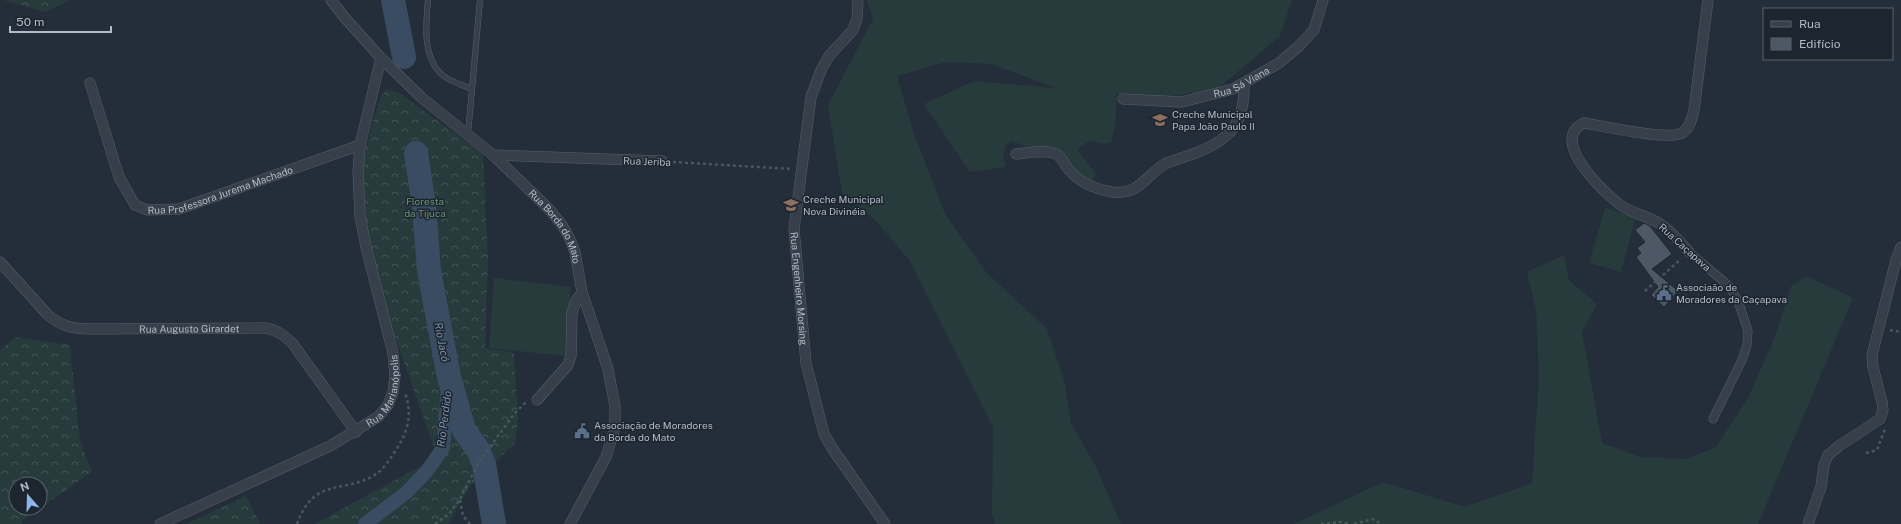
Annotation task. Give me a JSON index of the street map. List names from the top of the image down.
{
  "streets": {
    "street": [
      "Rua Sá Viana",
      "Rua Jeriba",
      "Rua Professora Jurema Machado",
      "Rua Borda do Mato",
      "Rua Caçapava",
      "Rua Engenheiro Morsing",
      "Rua Augusto Girardet",
      "Rua Marianópolis"
    ]
  },
  "crossings": [
    ["Rua Jeriba", "Rua Borda do Mato"],
    ["Rua Jeriba", "Rua Engenheiro Morsing"],
    ["Rua Professora Jurema Machado", "Rua Marianópolis"],
    ["Rua Borda do Mato", "Rua Marianópolis"],
    ["Rua Augusto Girardet", "Rua Marianópolis"]
  ],
  "water": ["Rio Jacó", "Rio Perdido"],
  "parks": ["Floresta da Tijuca"],
  "places": {
    "school or university": ["Creche Municipal Papa João Paulo II", "Creche Municipal Nova Divinéia"],
    "public building": ["Associaão de Moradores da Caçapava", "Associação de Moradores da Borda do Mato"]
  },
  "legend": ["Rua", "Edifício"],
  "scale_bar": "50 m",
  "north": "top"
}
